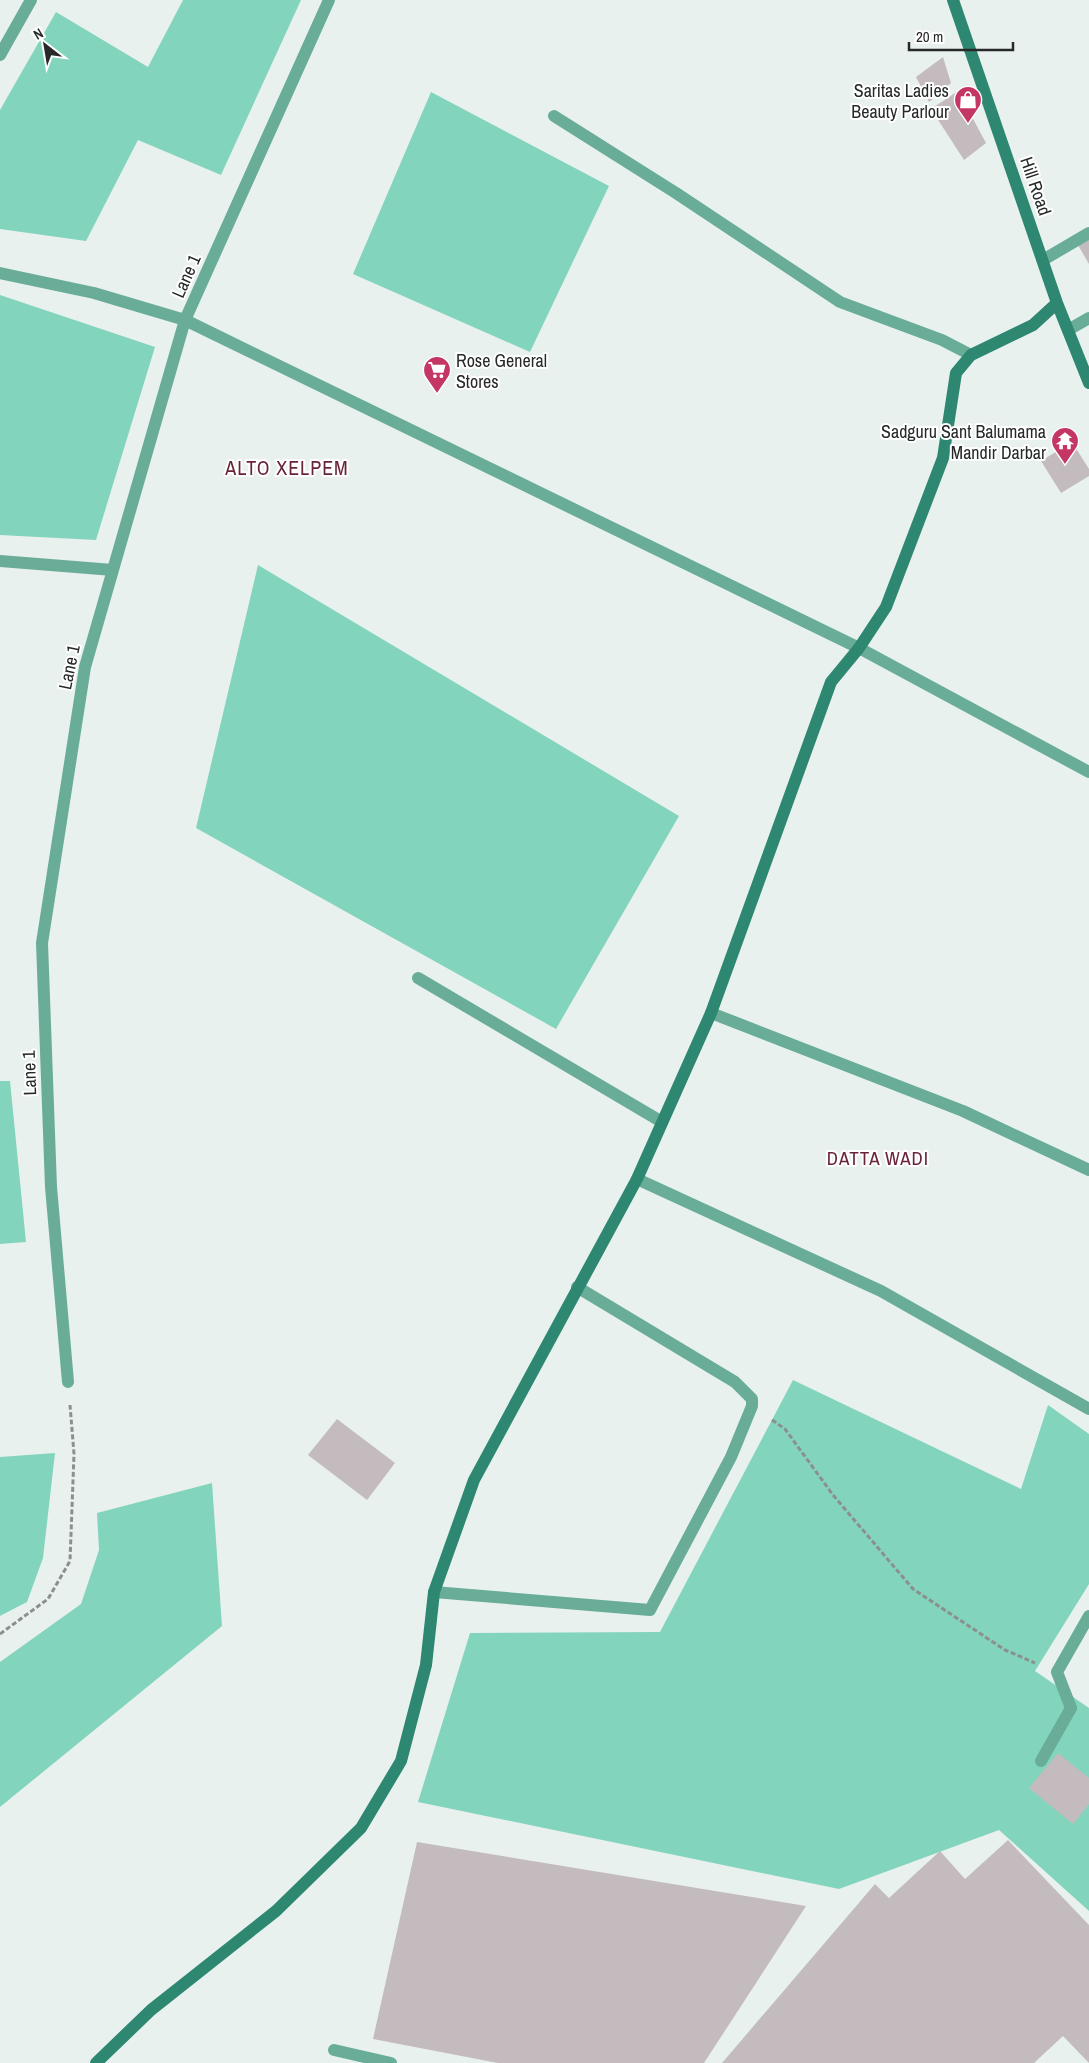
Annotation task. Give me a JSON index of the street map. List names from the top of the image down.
{
  "streets": {
    "street": ["Hill Road", "Lane 1"]
  },
  "districts": ["ALTO XELPEM", "DATTA WADI"],
  "places": {
    "shop": ["Saritas Ladies Beauty Parlour"],
    "supermarket": ["Rose General Stores"],
    "temple": ["Sadguru Sant Balumama Mandir Darbar"]
  },
  "scale_bar": "20 m",
  "north": "top left"
}
